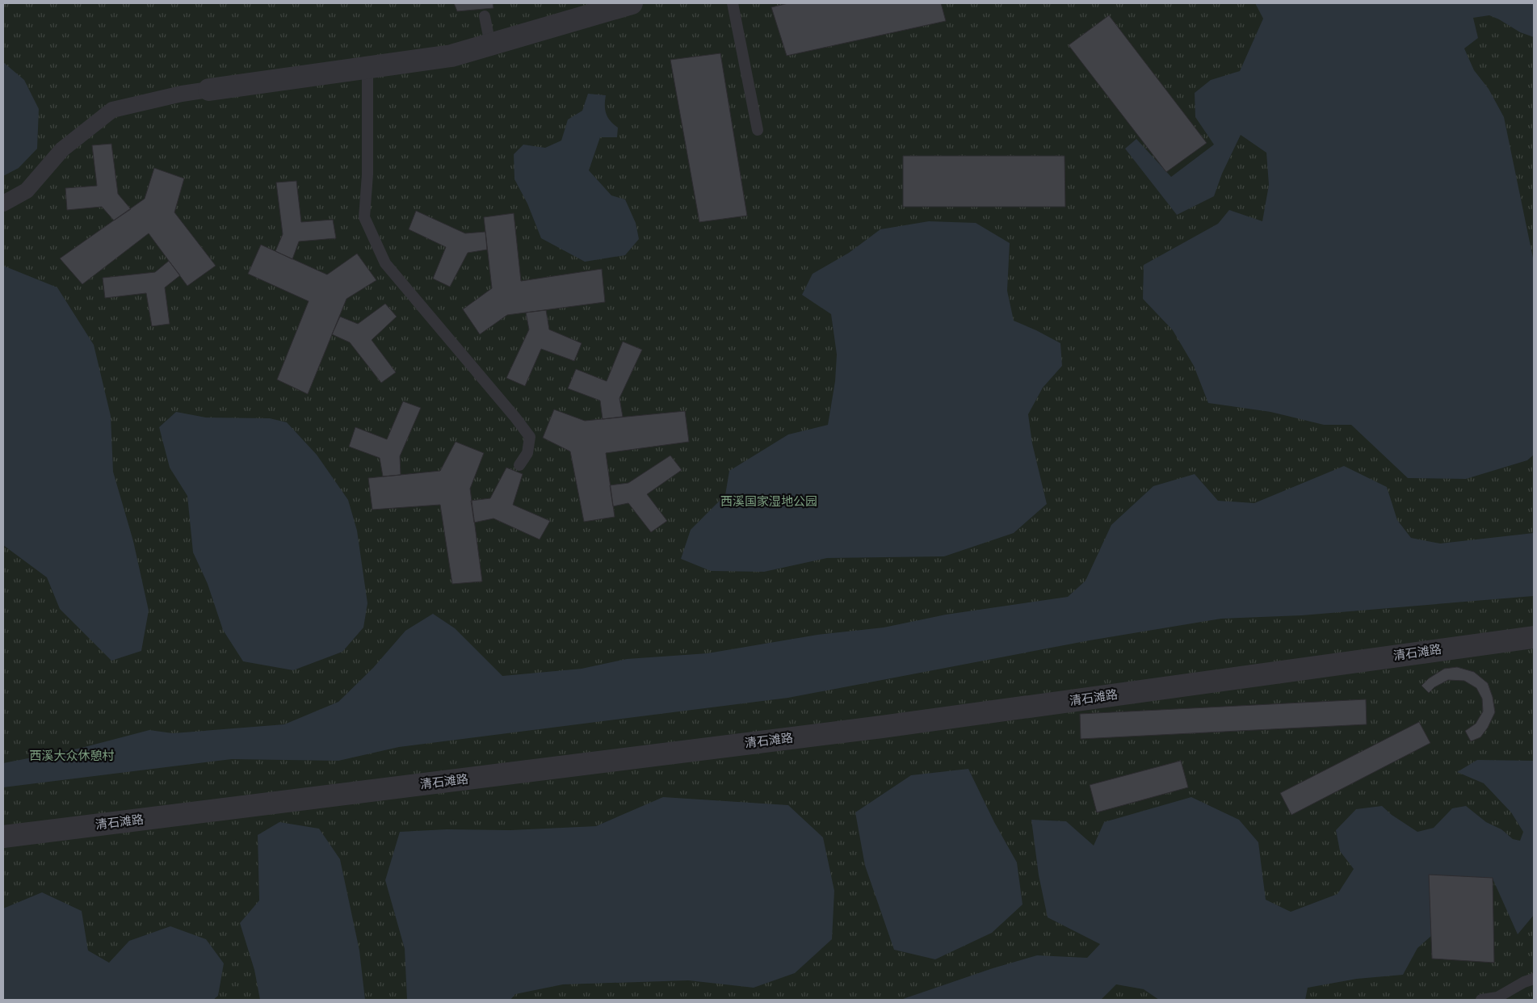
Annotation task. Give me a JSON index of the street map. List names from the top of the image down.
{
  "streets": {
    "street": ["清石滩路"]
  },
  "parks": ["西溪国家湿地公园", "西溪大众休憩村"]
}
